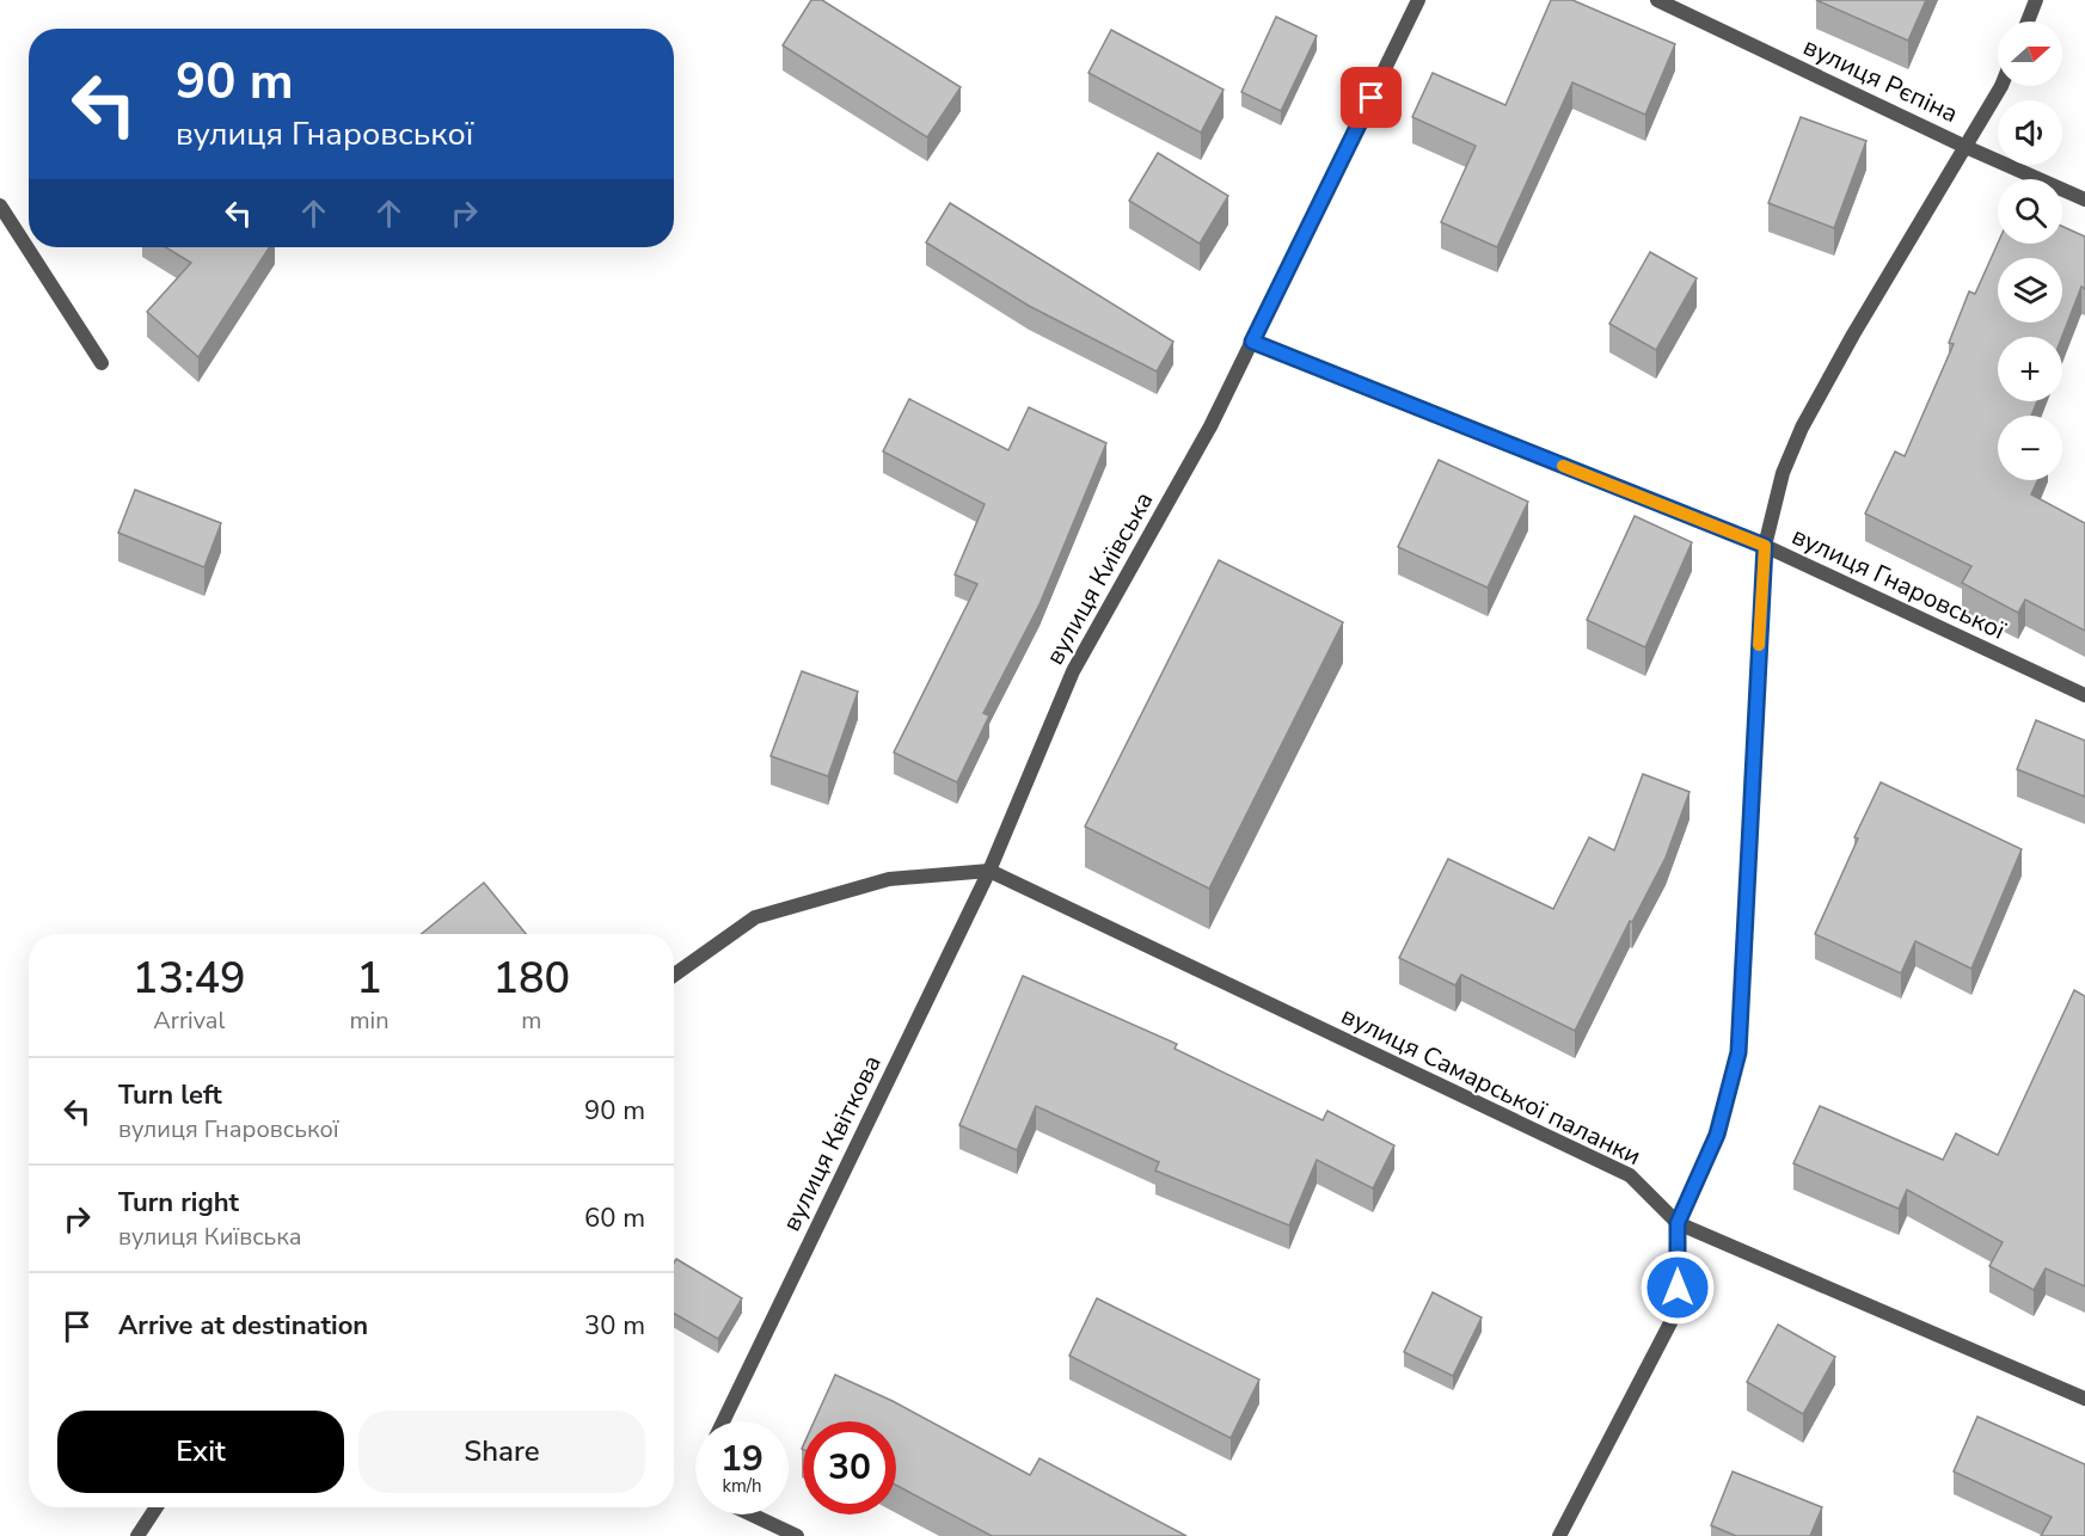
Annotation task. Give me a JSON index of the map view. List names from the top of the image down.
{
  "streets": {
    "street": [
      "вулиця Рєпіна",
      "вулиця Київська",
      "вулиця Гнаровської",
      "вулиця Самарської паланки",
      "вулиця Квіткова"
    ]
  },
  "crossings": [
    ["вулиця Київська", "вулиця Гнаровської"],
    ["вулиця Київська", "вулиця Самарської паланки"],
    ["вулиця Київська", "вулиця Квіткова"],
    ["вулиця Самарської паланки", "вулиця Квіткова"]
  ],
  "north": "right",
  "page": {
    "map_buttons": ["+", "−"],
    "turn": ["90 m", "вулиця Гнаровської"],
    "eta": [
      "13:49",
      "Arrival",
      "1",
      "min",
      "180",
      "m"
    ],
    "list": [
      {
        "name": "Turn left",
        "note": "вулиця Гнаровської",
        "value": "90 m"
      },
      {
        "name": "Turn right",
        "note": "вулиця Київська",
        "value": "60 m"
      },
      {
        "name": "Arrive at destination",
        "value": "30 m"
      }
    ],
    "buttons": ["Exit", "Share"],
    "speed": "19 km/h",
    "limit": "30"
  }
}
